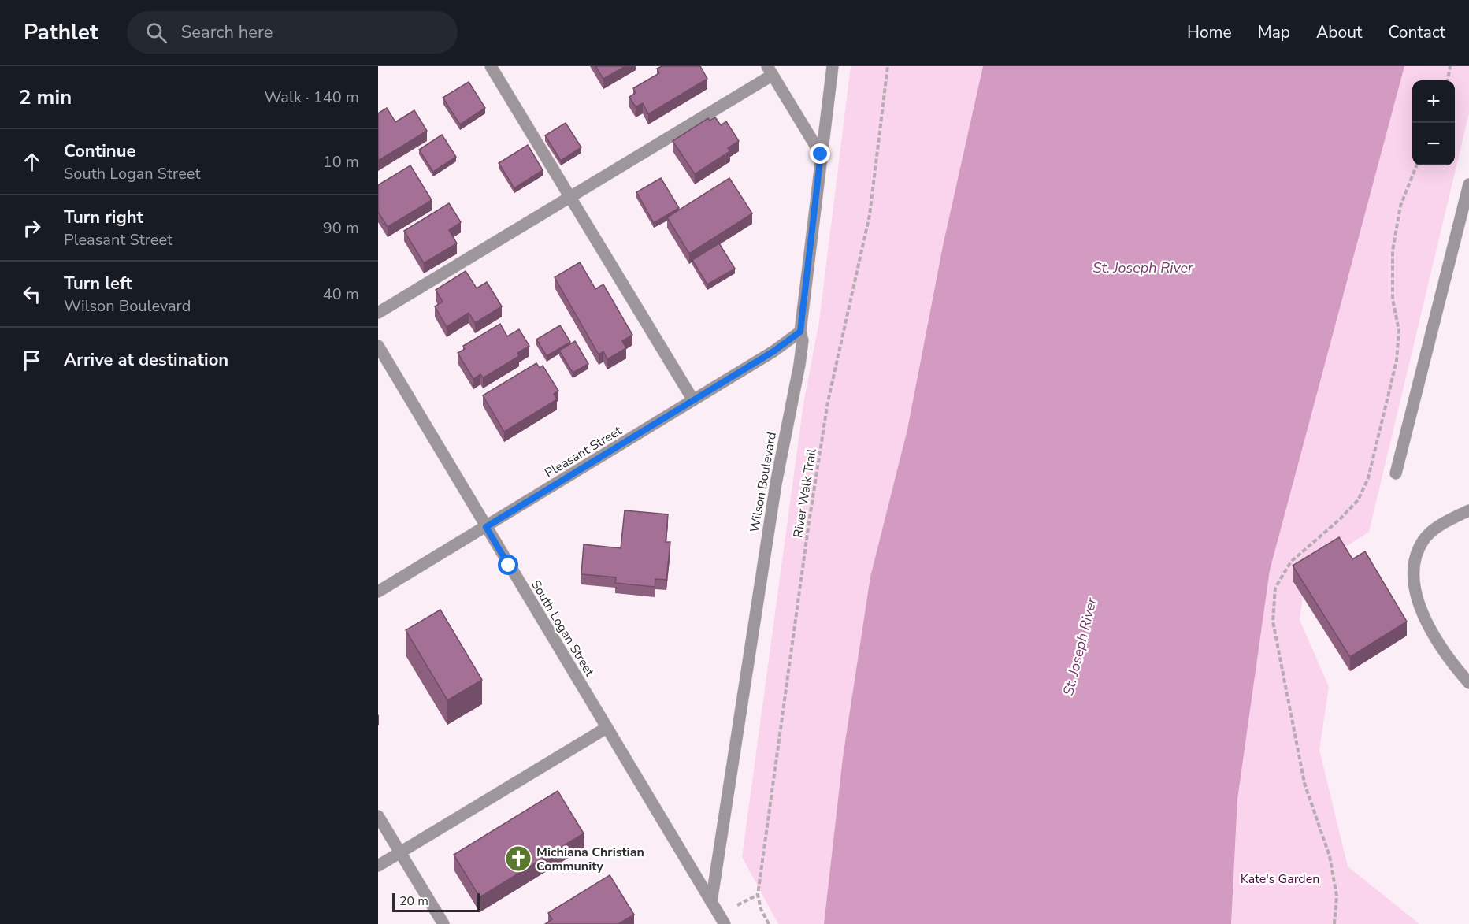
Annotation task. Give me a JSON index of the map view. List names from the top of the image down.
{
  "streets": {
    "street": ["Pleasant Street", "Wilson Boulevard", "South Logan Street"],
    "path": ["River Walk Trail"]
  },
  "crossings": [
    ["Pleasant Street", "Wilson Boulevard"],
    ["Pleasant Street", "South Logan Street"],
    ["Wilson Boulevard", "South Logan Street"]
  ],
  "water": ["St. Joseph River"],
  "parks": ["Kate's Garden"],
  "places": {
    "church": ["Michiana Christian Community"]
  },
  "scale_bar": "20 m",
  "page": {
    "header": "Pathlet",
    "search": "Search here",
    "nav": [
      "Home",
      "Map",
      "About",
      "Contact"
    ],
    "heading": ["2 min", "Walk · 140 m"],
    "map_buttons": ["+", "−"],
    "list": [
      ["Continue", "South Logan Street", "10 m"],
      ["Turn right", "Pleasant Street", "90 m"],
      ["Turn left", "Wilson Boulevard", "40 m"],
      "Arrive at destination"
    ],
    "scale": "20 m"
  }
}
